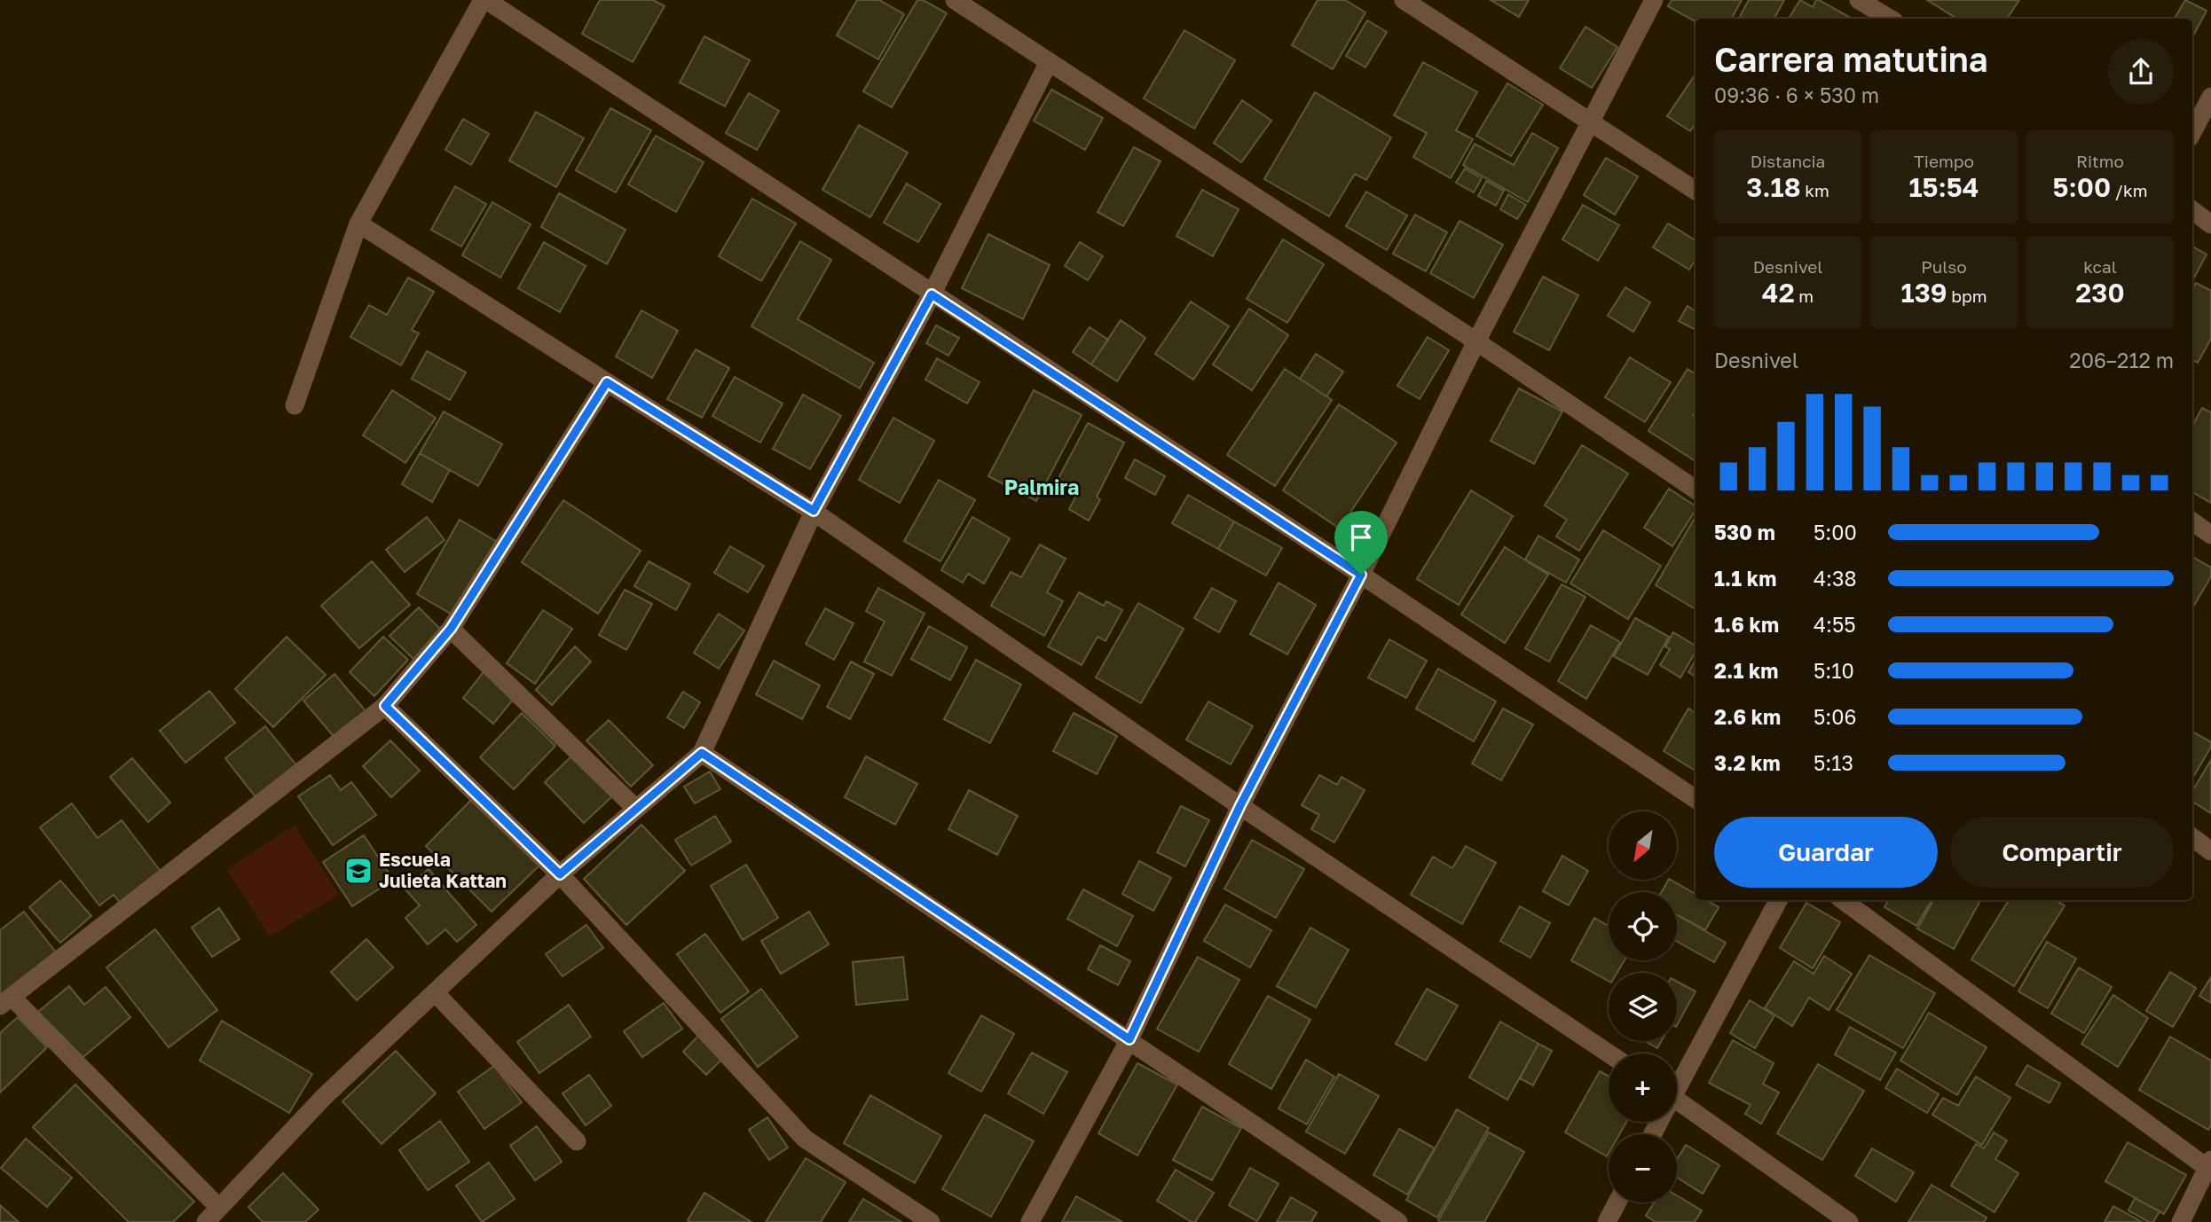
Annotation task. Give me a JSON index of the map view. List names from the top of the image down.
{
  "districts": ["Palmira"],
  "places": {
    "school or university": ["Escuela Julieta Kattan"]
  },
  "north": "bottom left",
  "page": {
    "heading": ["Carrera matutina", "09:36 · 6 × 530 m"],
    "stats": [
      ["Distancia", "3.18 km"],
      ["Tiempo", "15:54"],
      ["Ritmo", "5:00 /km"],
      ["Desnivel", "42 m"],
      ["Pulso", "139 bpm"],
      ["kcal", "230"]
    ],
    "chart": ["Desnivel", "206–212 m"],
    "list": [
      {
        "name": "530 m",
        "note": "5:00"
      },
      {
        "name": "1.1 km",
        "note": "4:38"
      },
      {
        "name": "1.6 km",
        "note": "4:55"
      },
      {
        "name": "2.1 km",
        "note": "5:10"
      },
      {
        "name": "2.6 km",
        "note": "5:06"
      },
      {
        "name": "3.2 km",
        "note": "5:13"
      }
    ],
    "buttons": ["Guardar", "Compartir"],
    "map_buttons": ["+", "−"]
  }
}
